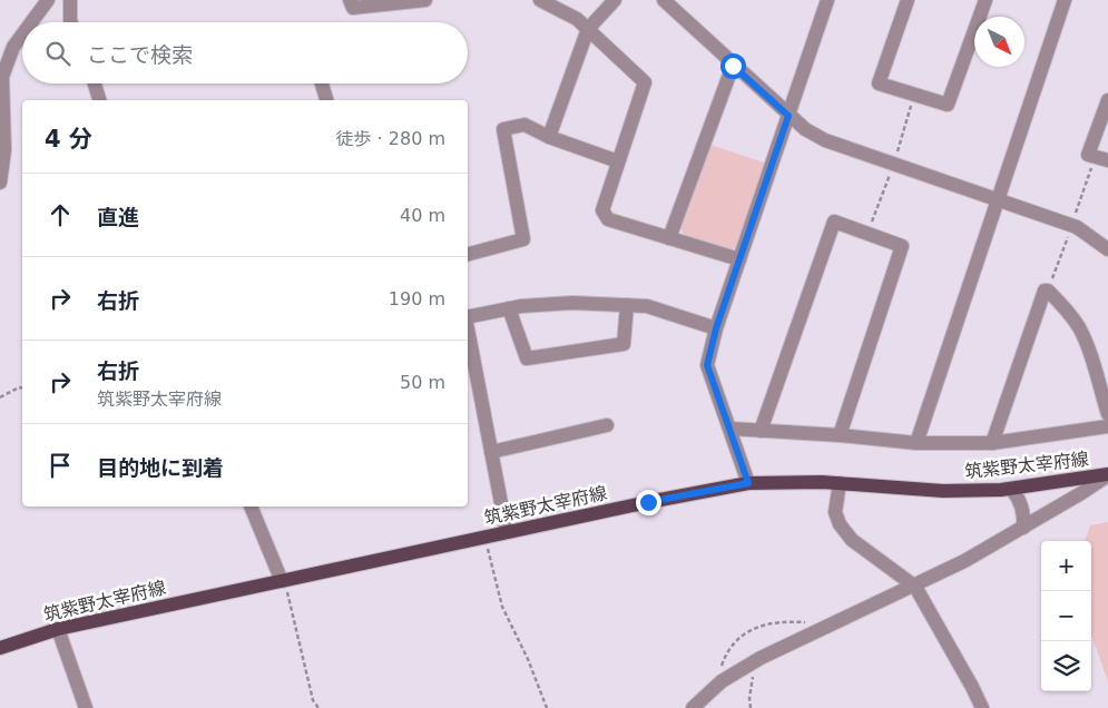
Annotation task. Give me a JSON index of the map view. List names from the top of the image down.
{
  "streets": {
    "main road": ["筑紫野太宰府線"]
  },
  "north": "bottom right",
  "page": {
    "search": "ここで検索",
    "heading": ["4 分", "徒歩 · 280 m"],
    "list": [
      ["直進", "40 m"],
      ["右折", "190 m"],
      ["右折", "筑紫野太宰府線", "50 m"],
      "目的地に到着"
    ],
    "map_buttons": ["+", "−"]
  }
}
